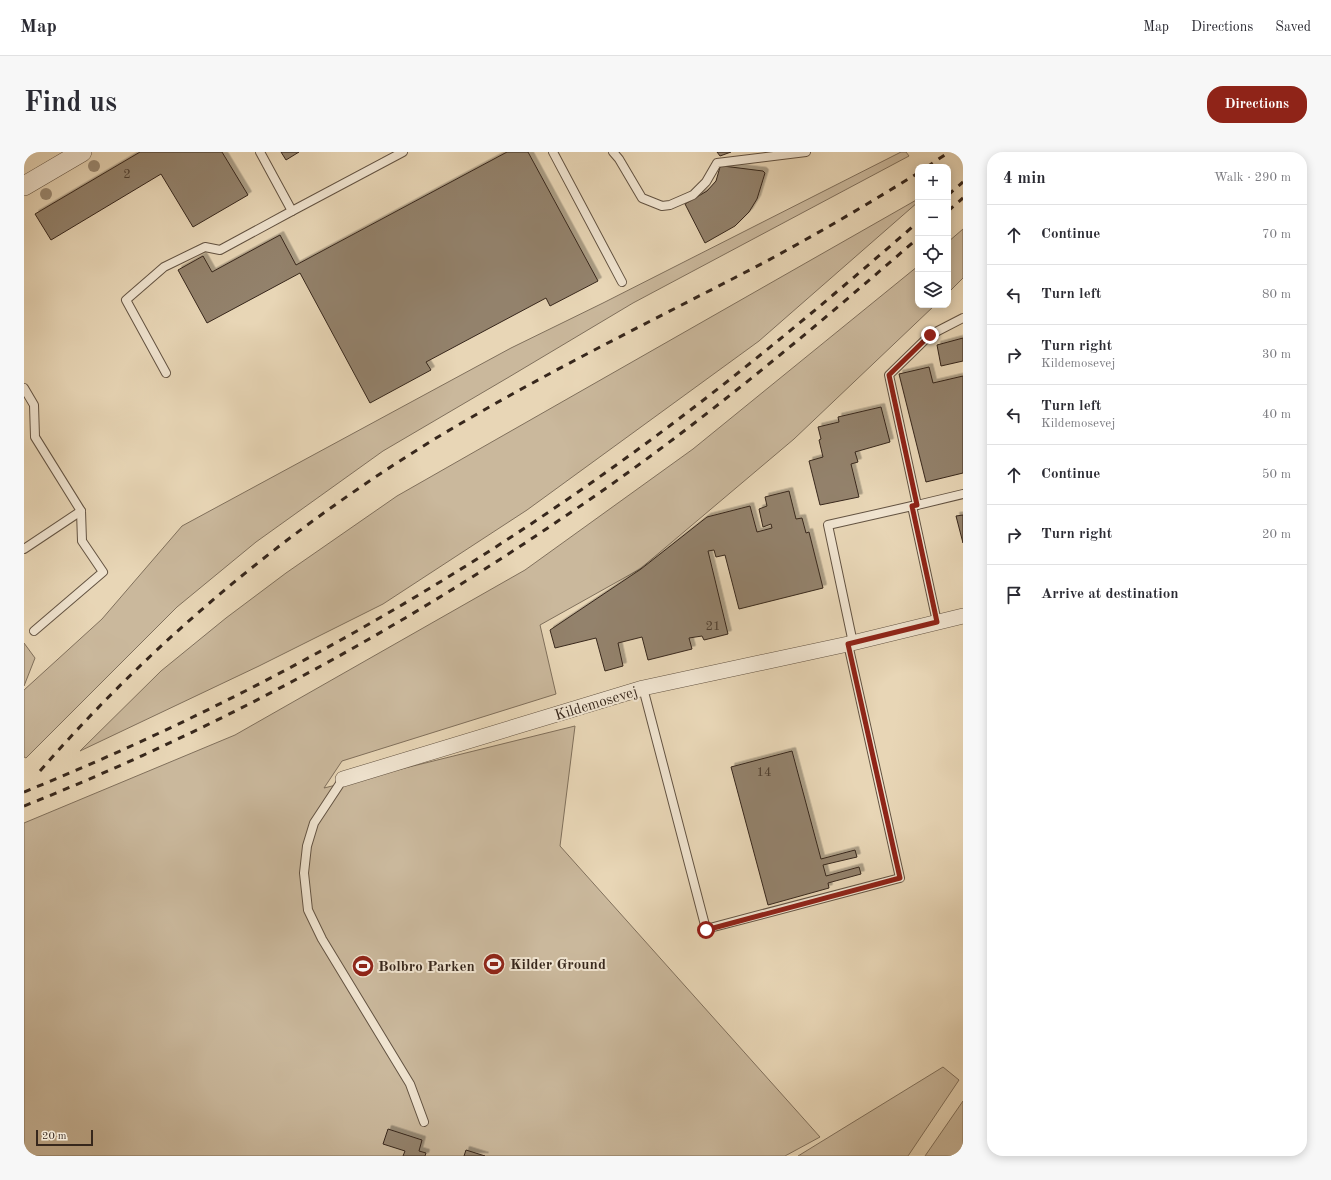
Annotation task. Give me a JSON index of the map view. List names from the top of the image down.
{
  "streets": {
    "street": ["Kildemosevej"]
  },
  "places": {
    "sports": ["Kilder Ground", "Bolbro Parken"]
  },
  "house_numbers": ["2", "21", "14"],
  "scale_bar": "20 m",
  "page": {
    "header": "Map",
    "nav": ["Map", "Directions", "Saved"],
    "buttons": "Directions",
    "title": "Find us",
    "heading": ["4 min", "Walk · 290 m"],
    "map_buttons": ["+", "−"],
    "list": [
      ["Continue", "70 m"],
      ["Turn left", "80 m"],
      ["Turn right", "Kildemosevej", "30 m"],
      ["Turn left", "Kildemosevej", "40 m"],
      ["Continue", "50 m"],
      ["Turn right", "20 m"],
      "Arrive at destination"
    ],
    "scale": "20 m"
  }
}
